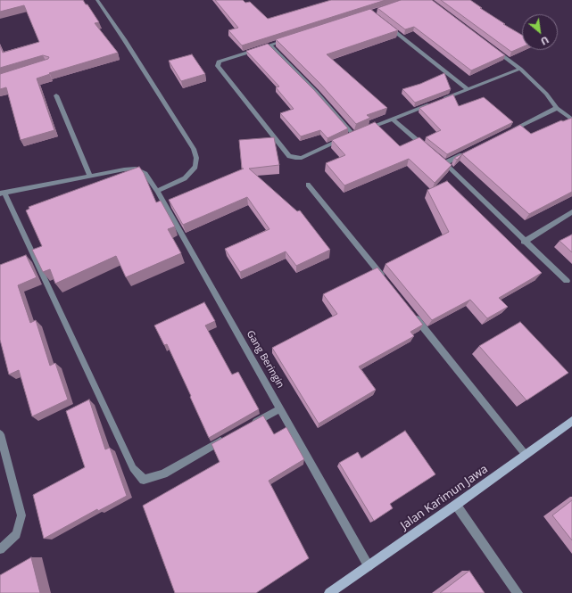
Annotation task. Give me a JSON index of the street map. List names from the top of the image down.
{
  "streets": {
    "street": ["Gang Beringin", "Jalan Karimun Jawa"]
  },
  "crossings": [
    ["Gang Beringin", "Jalan Karimun Jawa"]
  ],
  "north": "bottom right"
}
